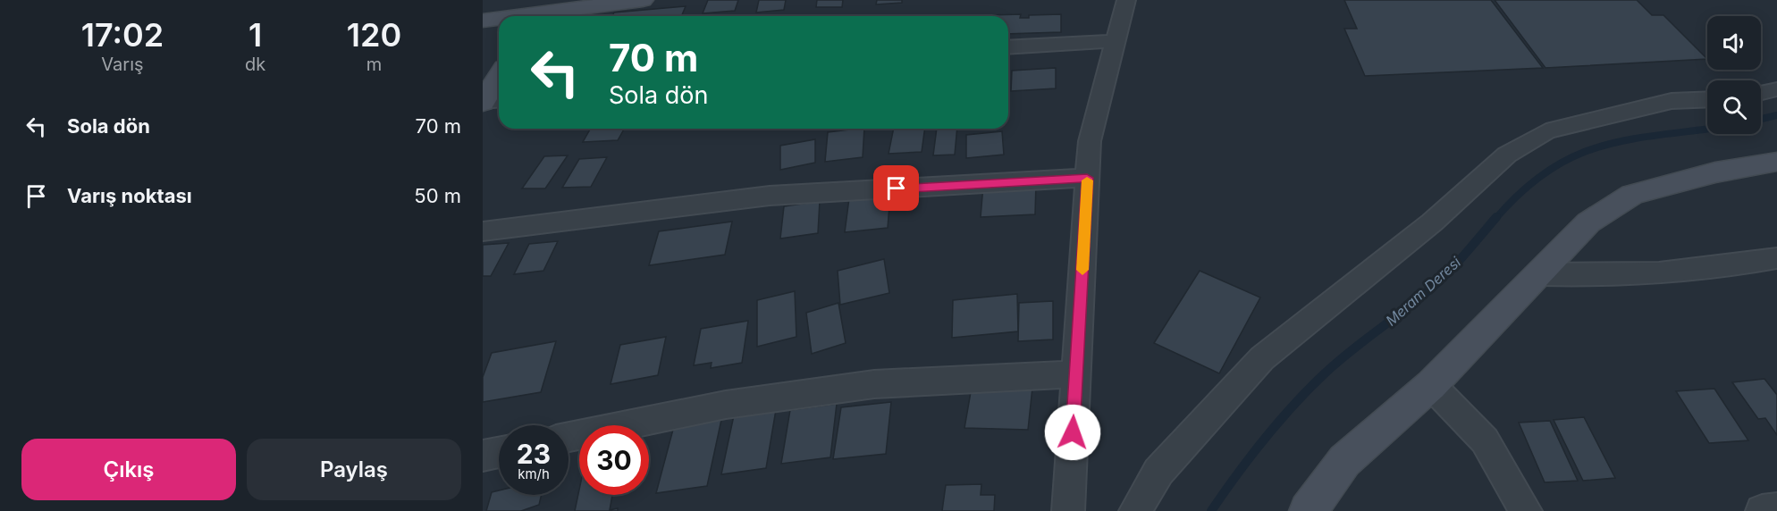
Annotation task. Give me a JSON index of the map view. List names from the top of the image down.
{
  "water": ["Meram Deresi"],
  "page": {
    "eta": [
      "17:02",
      "Varış",
      "1",
      "dk",
      "120",
      "m"
    ],
    "turn": ["70 m", "Sola dön"],
    "list": [
      {
        "name": "Sola dön",
        "value": "70 m"
      },
      {
        "name": "Varış noktası",
        "value": "50 m"
      }
    ],
    "speed": "23 km/h",
    "limit": "30",
    "buttons": ["Çıkış", "Paylaş"]
  }
}
